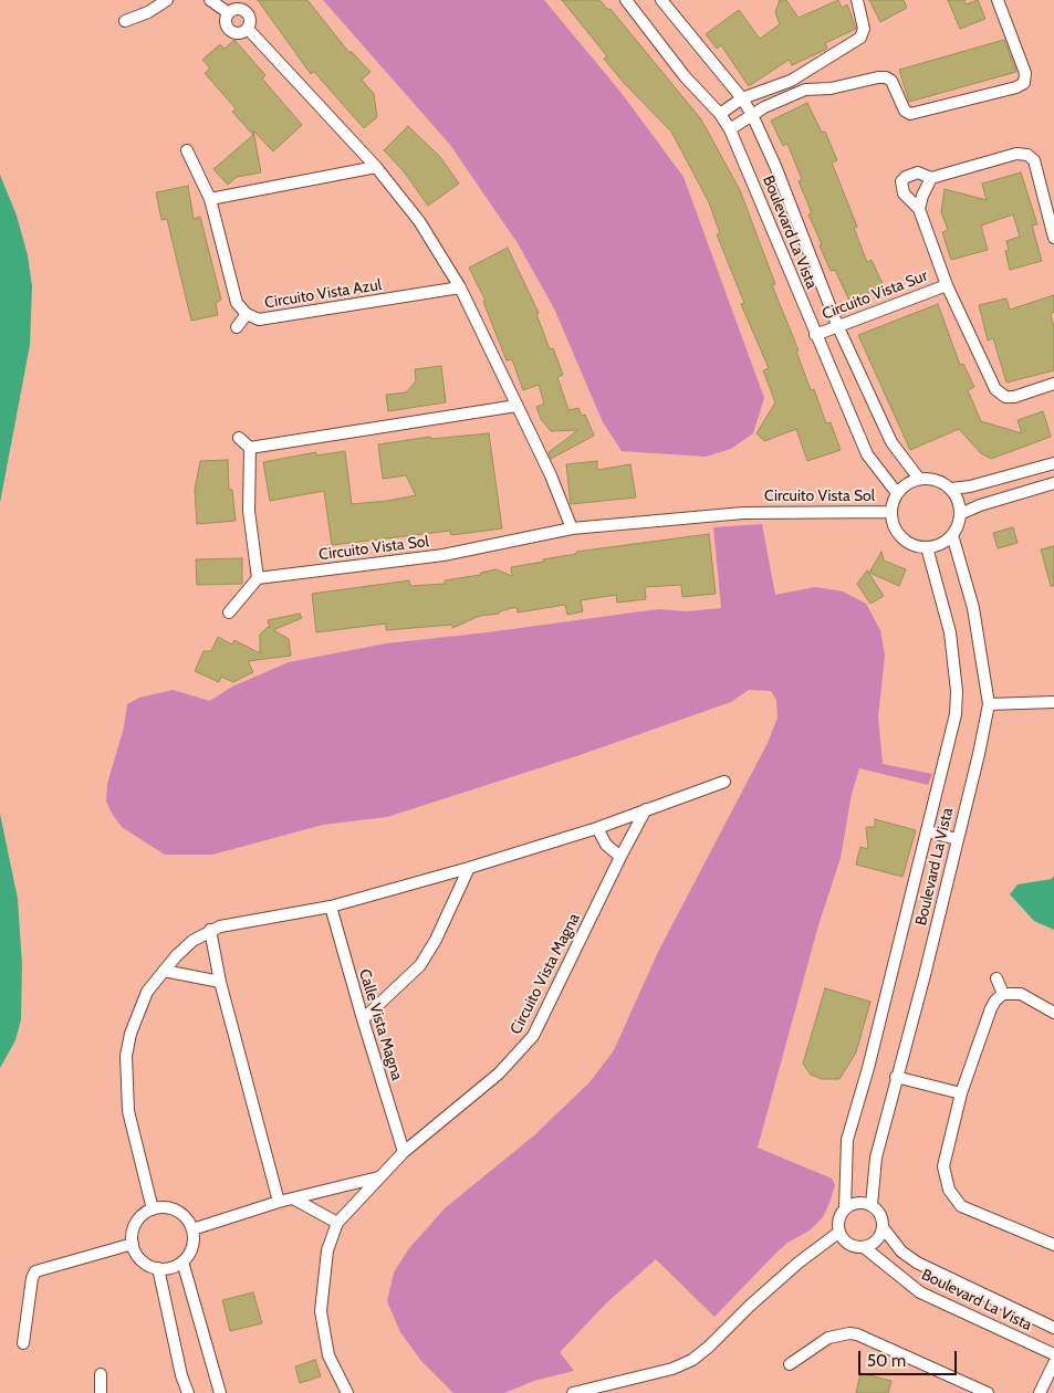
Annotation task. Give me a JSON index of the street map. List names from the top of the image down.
{
  "streets": {
    "street": [
      "Boulevard La Vista",
      "Circuito Vista Azul",
      "Circuito Vista Sur",
      "Circuito Vista Sol",
      "Circuito Vista Magna",
      "Calle Vista Magna"
    ]
  },
  "crossings": [
    ["Boulevard La Vista", "Circuito Vista Sur"],
    ["Boulevard La Vista", "Circuito Vista Sol"],
    ["Circuito Vista Magna", "Calle Vista Magna"]
  ],
  "scale_bar": "50 m"
}
